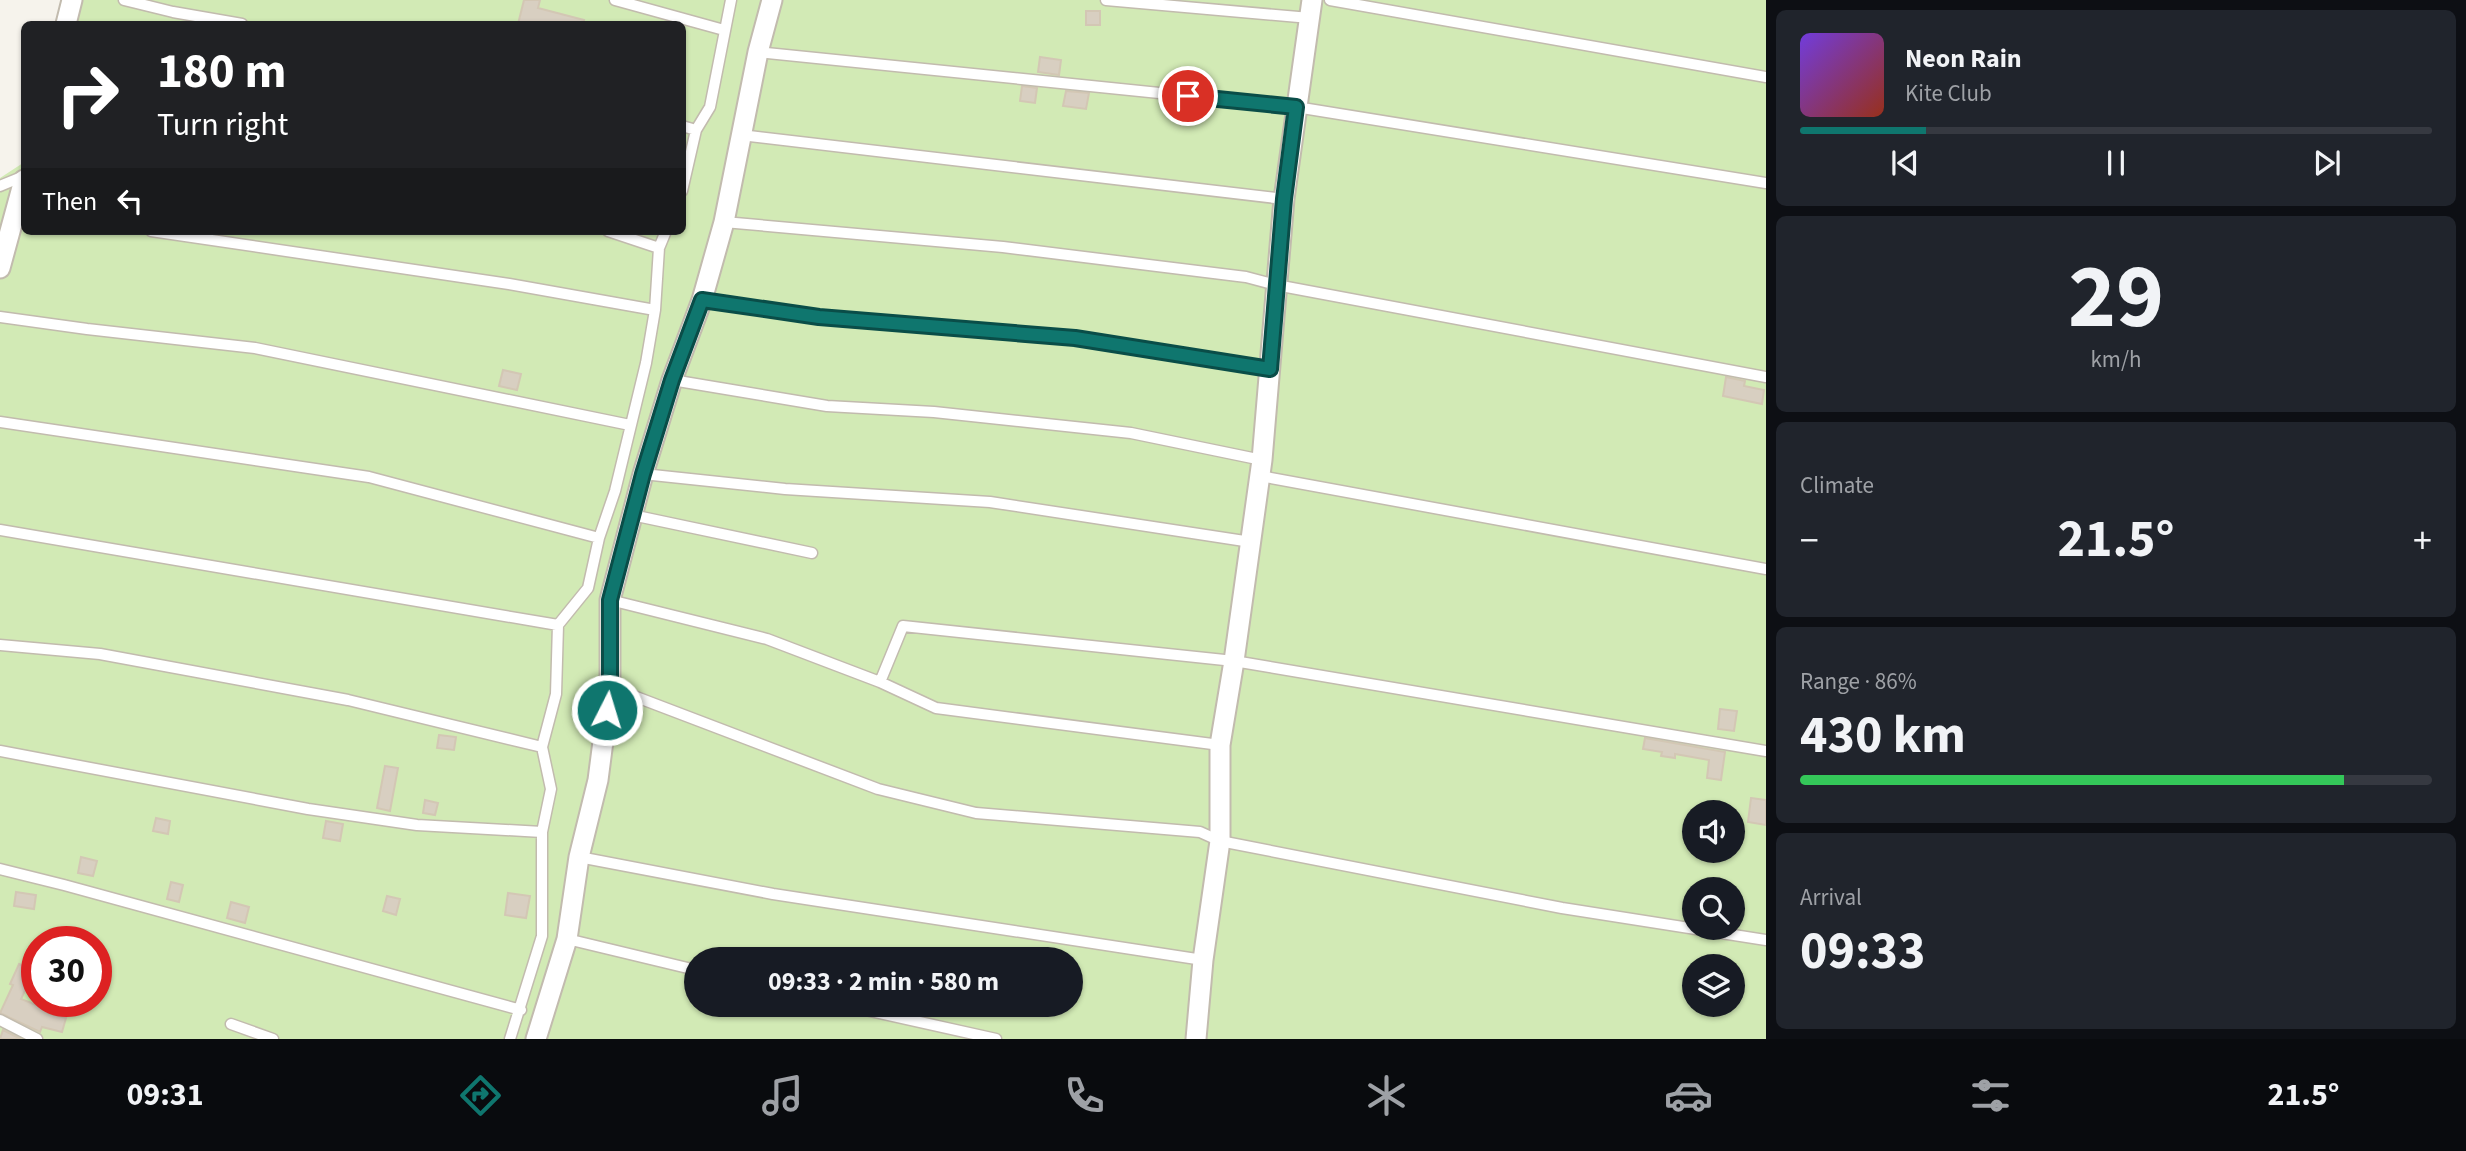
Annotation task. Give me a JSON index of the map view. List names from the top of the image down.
{
  "page": {
    "turn": ["180 m", "Turn right"],
    "song": ["Neon Rain", "Kite Club"],
    "then": "Then",
    "tile": [
      ["29", "km/h"],
      "Climate",
      ["Range · 86%", "430 km"],
      ["Arrival", "09:33"]
    ],
    "heat": ["−", "21.5°", "+"],
    "limit": "30",
    "trip": "09:33 · 2 min · 580 m",
    "tabs": ["09:31", "21.5°"]
  }
}
